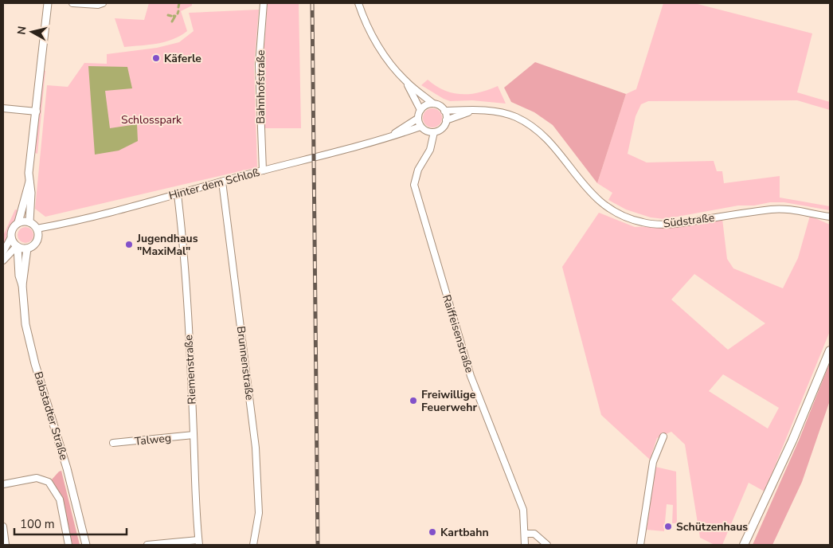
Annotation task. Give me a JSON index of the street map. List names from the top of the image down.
{
  "streets": {
    "street": [
      "Bahnhofstraße",
      "Hinter dem Schloß",
      "Südstraße",
      "Raiffeisenstraße",
      "Brunnenstraße",
      "Riemenstraße",
      "Babstadter Straße",
      "Talweg"
    ]
  },
  "crossings": [
    ["Bahnhofstraße", "Hinter dem Schloß"],
    ["Hinter dem Schloß", "Südstraße"],
    ["Hinter dem Schloß", "Raiffeisenstraße"],
    ["Hinter dem Schloß", "Brunnenstraße"],
    ["Hinter dem Schloß", "Riemenstraße"],
    ["Hinter dem Schloß", "Babstadter Straße"],
    ["Südstraße", "Raiffeisenstraße"],
    ["Riemenstraße", "Talweg"]
  ],
  "parks": ["Schlosspark"],
  "places": [
    "Käferle",
    "Jugendhaus \"MaxiMal\"",
    "Freiwillige Feuerwehr",
    "Schützenhaus",
    "Kartbahn"
  ],
  "scale_bar": "100 m",
  "north": "left"
}
